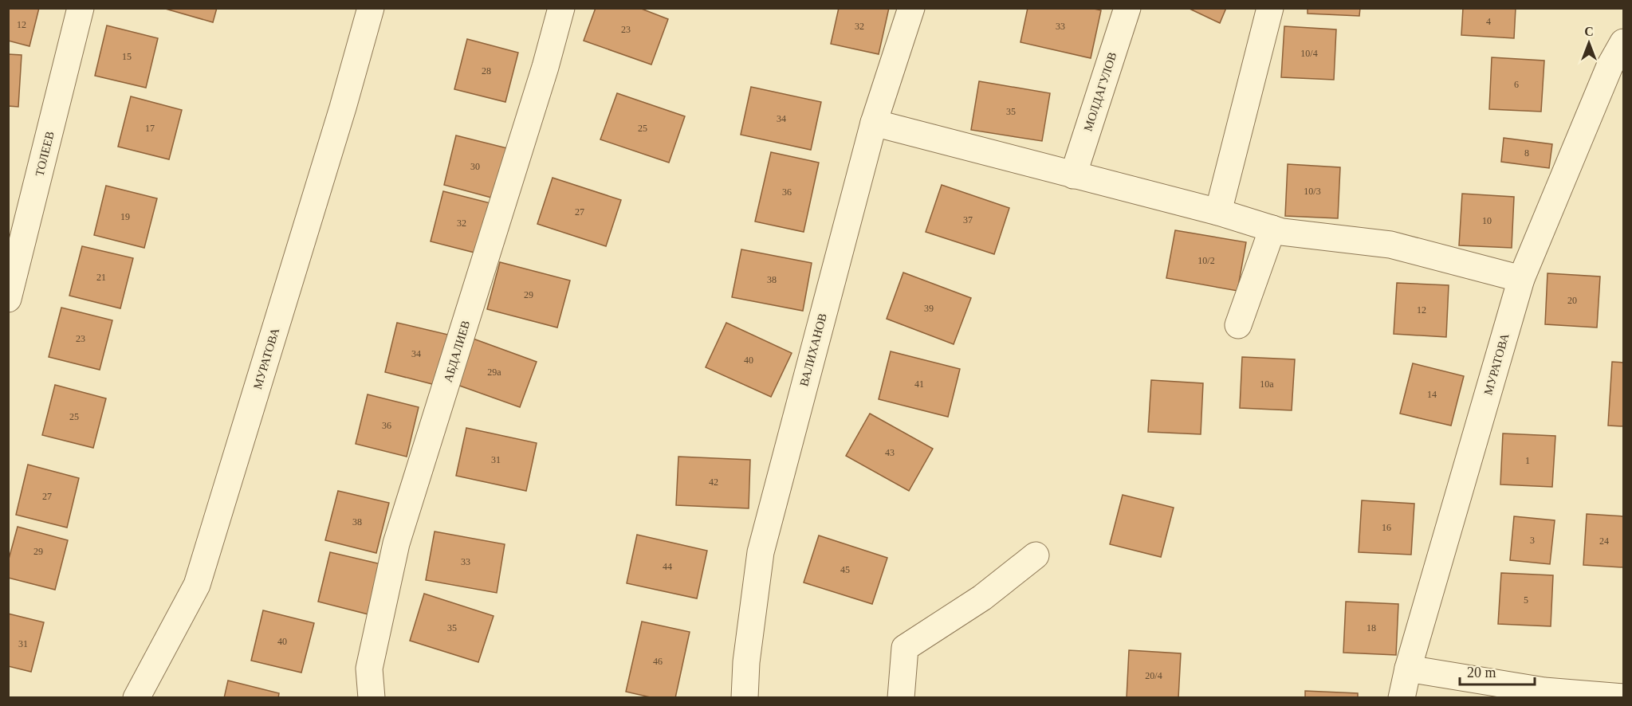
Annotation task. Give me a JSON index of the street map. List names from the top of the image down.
{
  "streets": {
    "street": [
      "МОЛДАГУЛОВ",
      "ТОЛЕЕВ",
      "ВАЛИХАНОВ",
      "АБДАЛИЕВ",
      "МУРАТОВА"
    ]
  },
  "house_numbers": [
    "4",
    "12",
    "32",
    "33",
    "23",
    "10/4",
    "15",
    "28",
    "6",
    "35",
    "34",
    "17",
    "25",
    "8",
    "30",
    "10/3",
    "36",
    "27",
    "19",
    "37",
    "10",
    "32",
    "10/2",
    "21",
    "38",
    "29",
    "20",
    "39",
    "12",
    "23",
    "34",
    "40",
    "29а",
    "41",
    "10а",
    "14",
    "25",
    "36",
    "43",
    "31",
    "1",
    "42",
    "27",
    "38",
    "16",
    "3",
    "24",
    "29",
    "33",
    "44",
    "45",
    "5",
    "35",
    "18",
    "40",
    "31",
    "46",
    "20/4"
  ],
  "scale_bar": "20 m",
  "north": "top"
}
